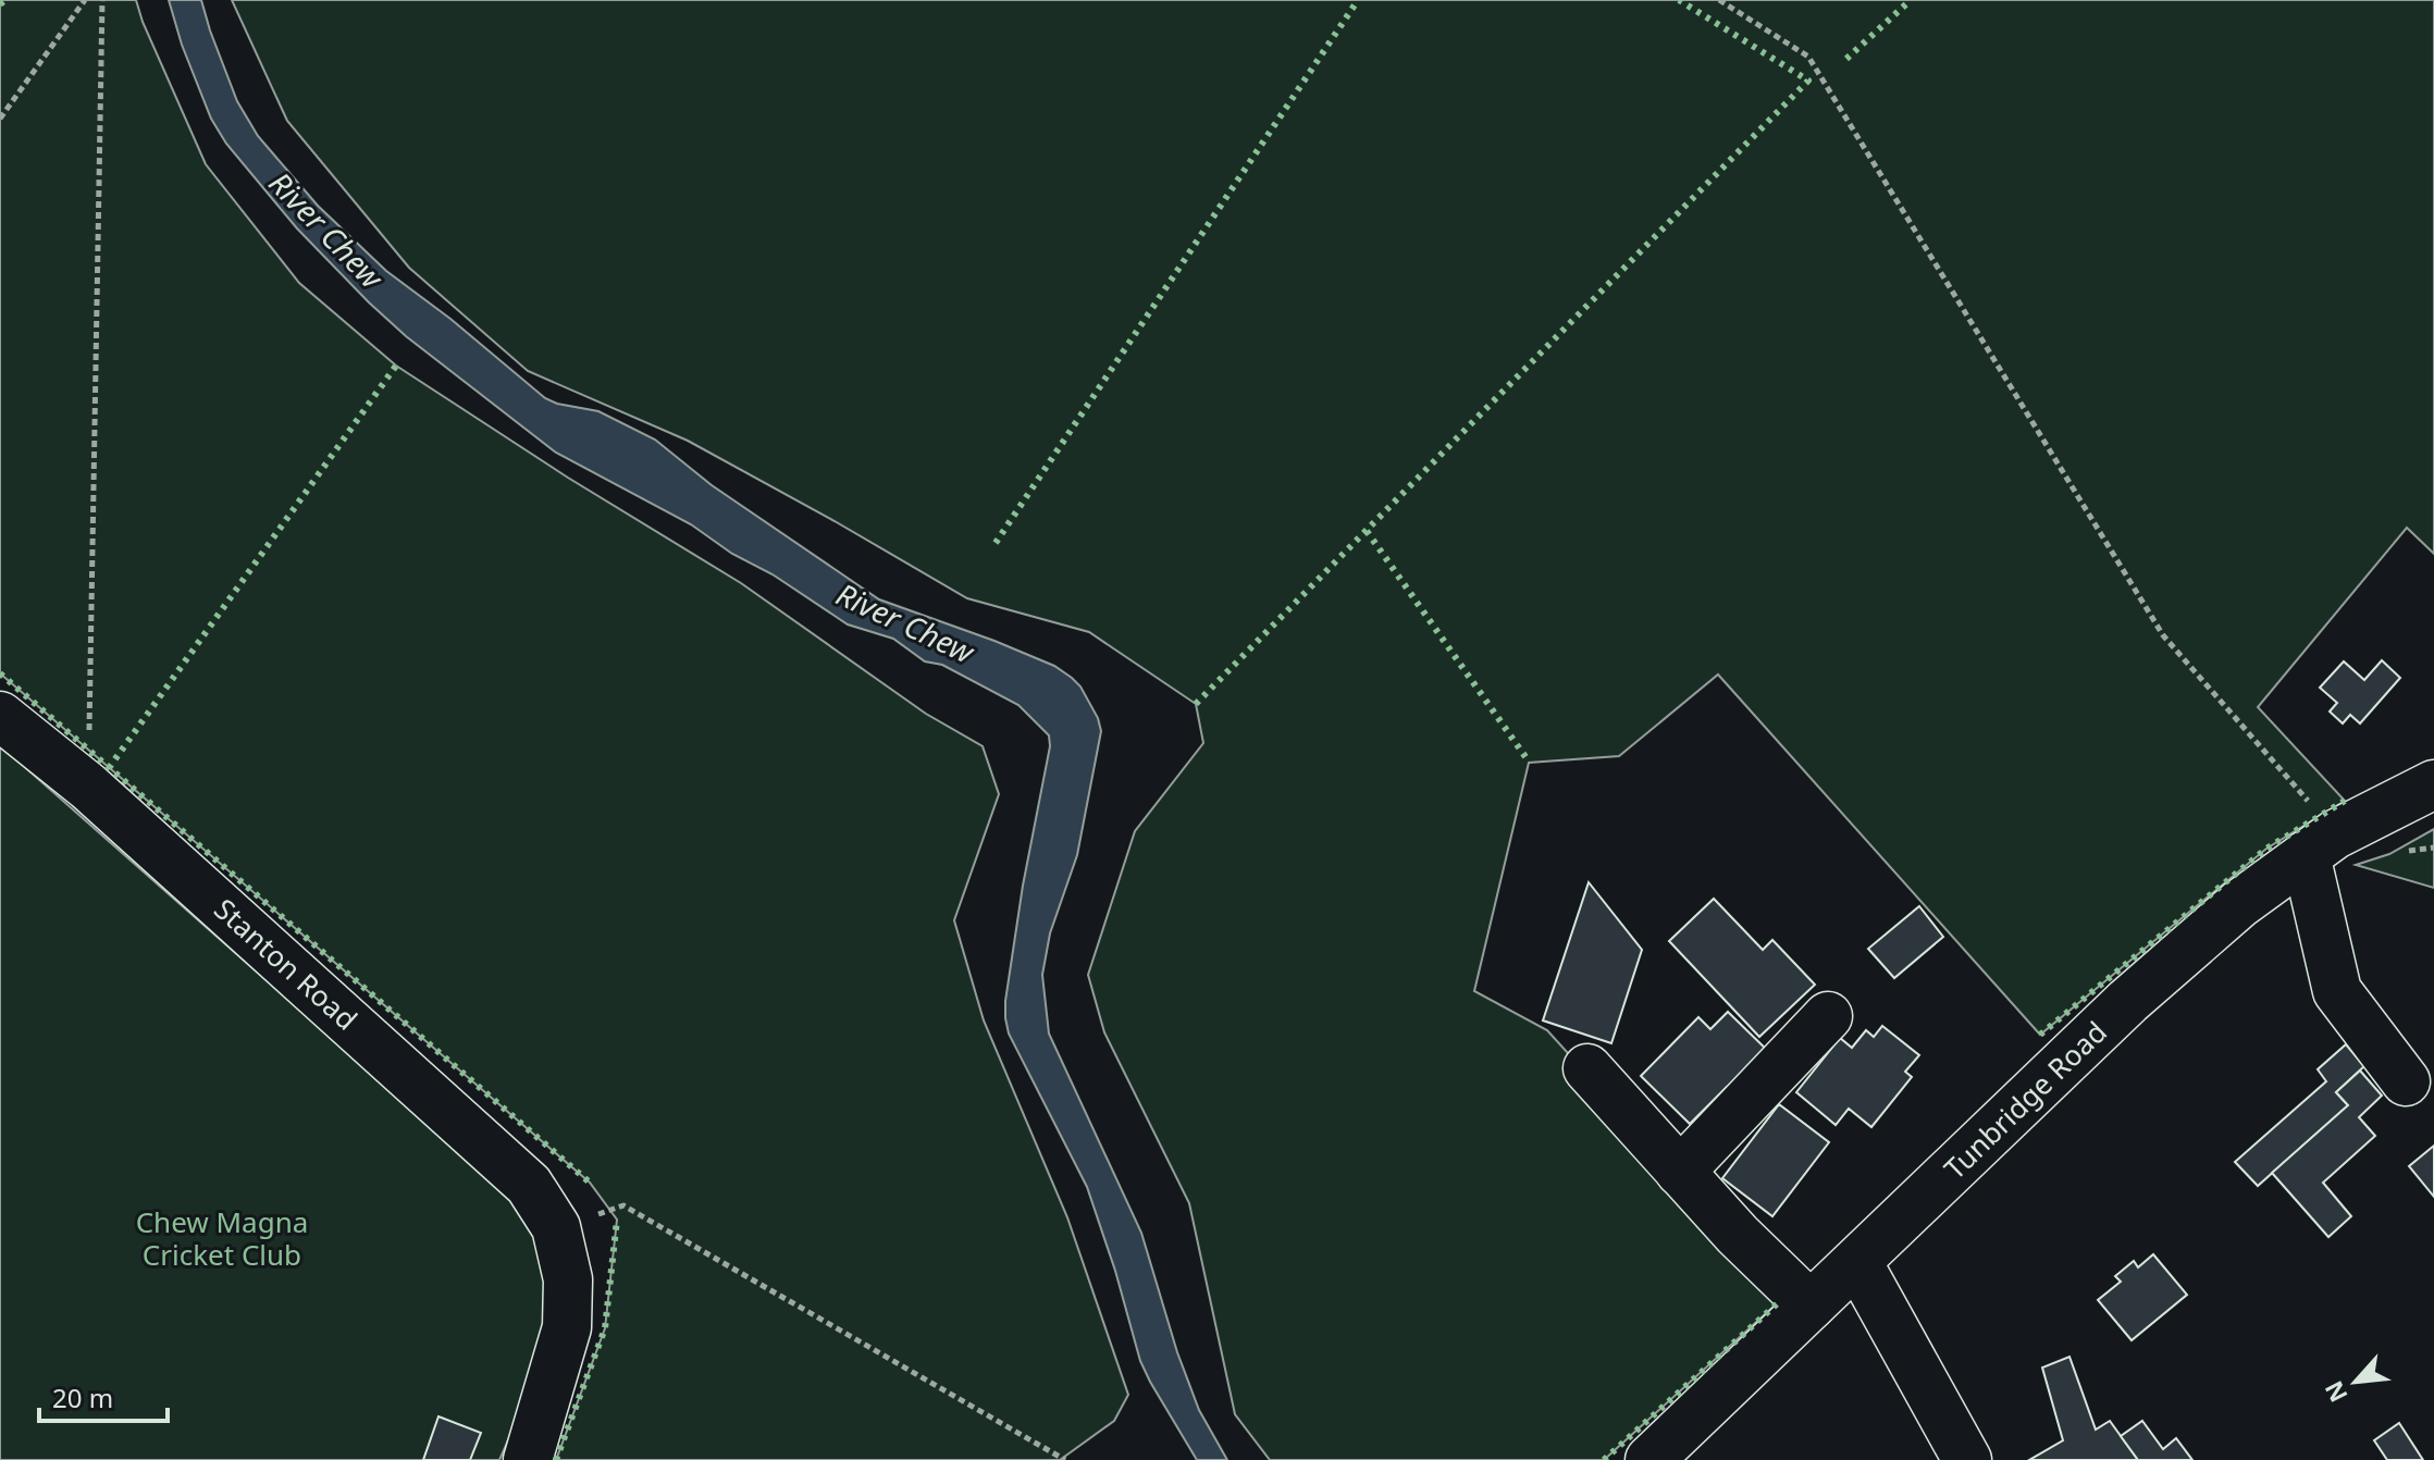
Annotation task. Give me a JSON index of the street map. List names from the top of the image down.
{
  "streets": {
    "street": ["Stanton Road", "Tunbridge Road"]
  },
  "water": ["River Chew"],
  "parks": ["Chew Magna Cricket Club"],
  "scale_bar": "20 m",
  "north": "bottom left"
}
